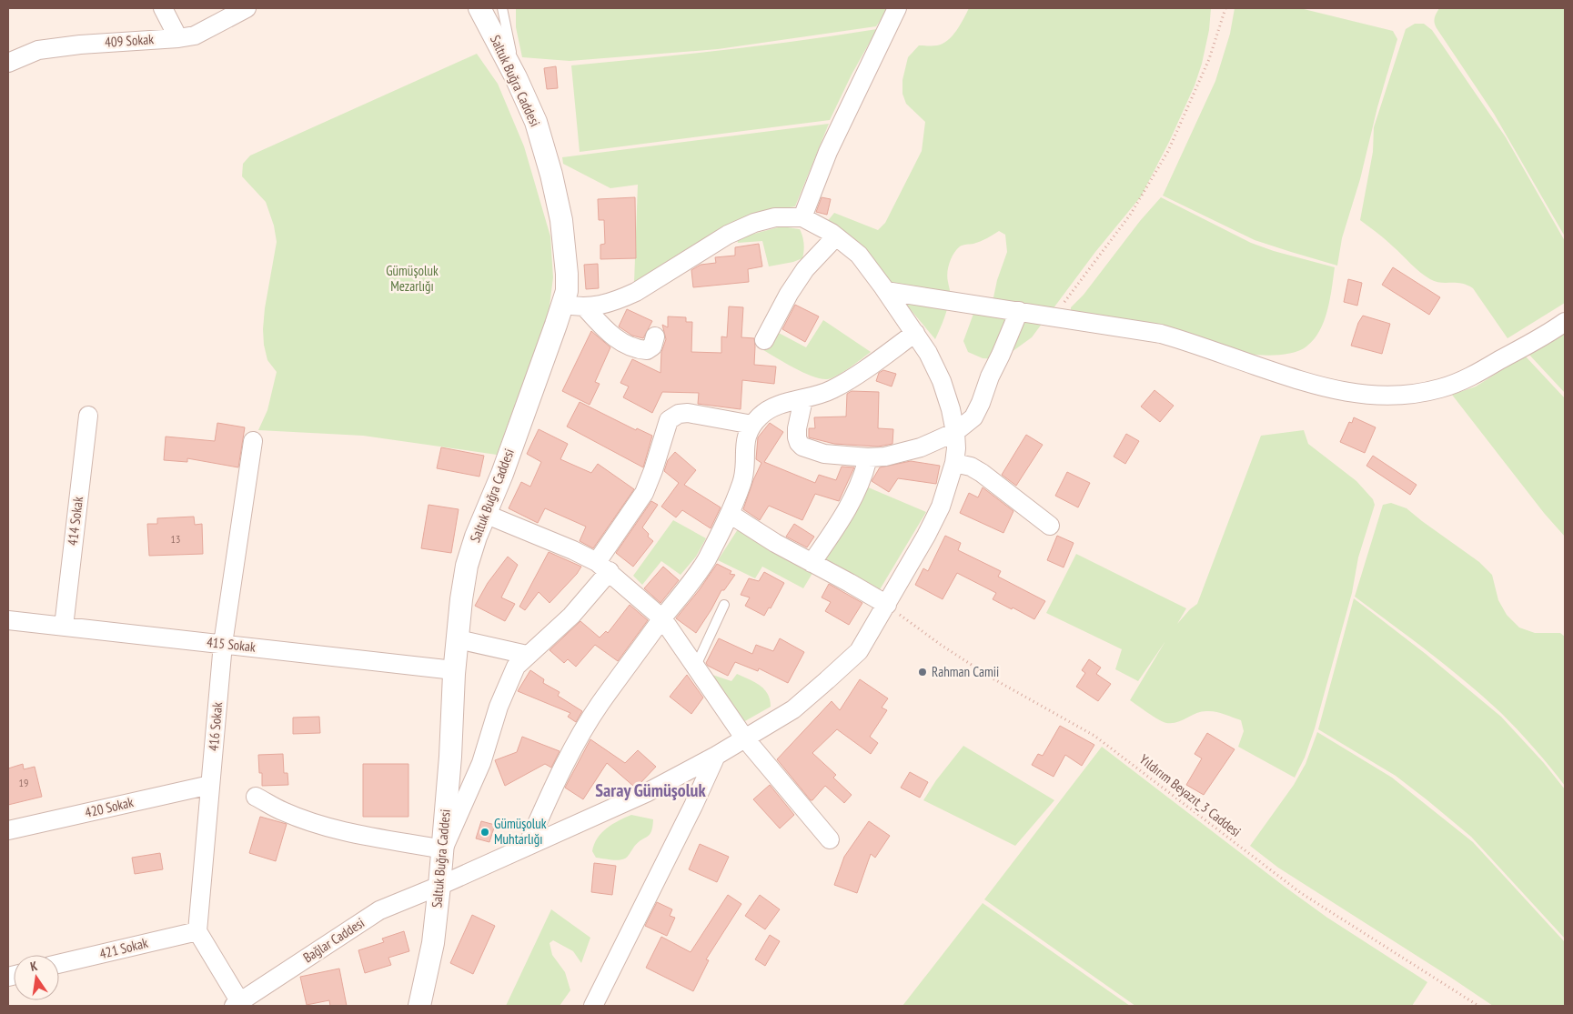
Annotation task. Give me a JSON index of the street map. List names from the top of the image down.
{
  "streets": {
    "street": [
      "409 Sokak",
      "Saltuk Buğra Caddesi",
      "414 Sokak",
      "415 Sokak",
      "416 Sokak",
      "420 Sokak",
      "Bağlar Caddesi",
      "421 Sokak"
    ],
    "path": ["Yıldırım Beyazıt_3 Caddesi"]
  },
  "crossings": [
    ["Saltuk Buğra Caddesi", "415 Sokak"],
    ["Saltuk Buğra Caddesi", "Bağlar Caddesi"],
    ["414 Sokak", "415 Sokak"],
    ["415 Sokak", "416 Sokak"],
    ["416 Sokak", "420 Sokak"],
    ["416 Sokak", "421 Sokak"],
    ["Yıldırım Beyazıt_3 Caddesi", "Bağlar Caddesi"]
  ],
  "districts": ["Saray Gümüşoluk"],
  "parks": ["Gümüşoluk Mezarlığı"],
  "places": ["Rahman Camii", "Gümüşoluk Muhtarlığı"],
  "house_numbers": ["13", "19"],
  "north": "top"
}
